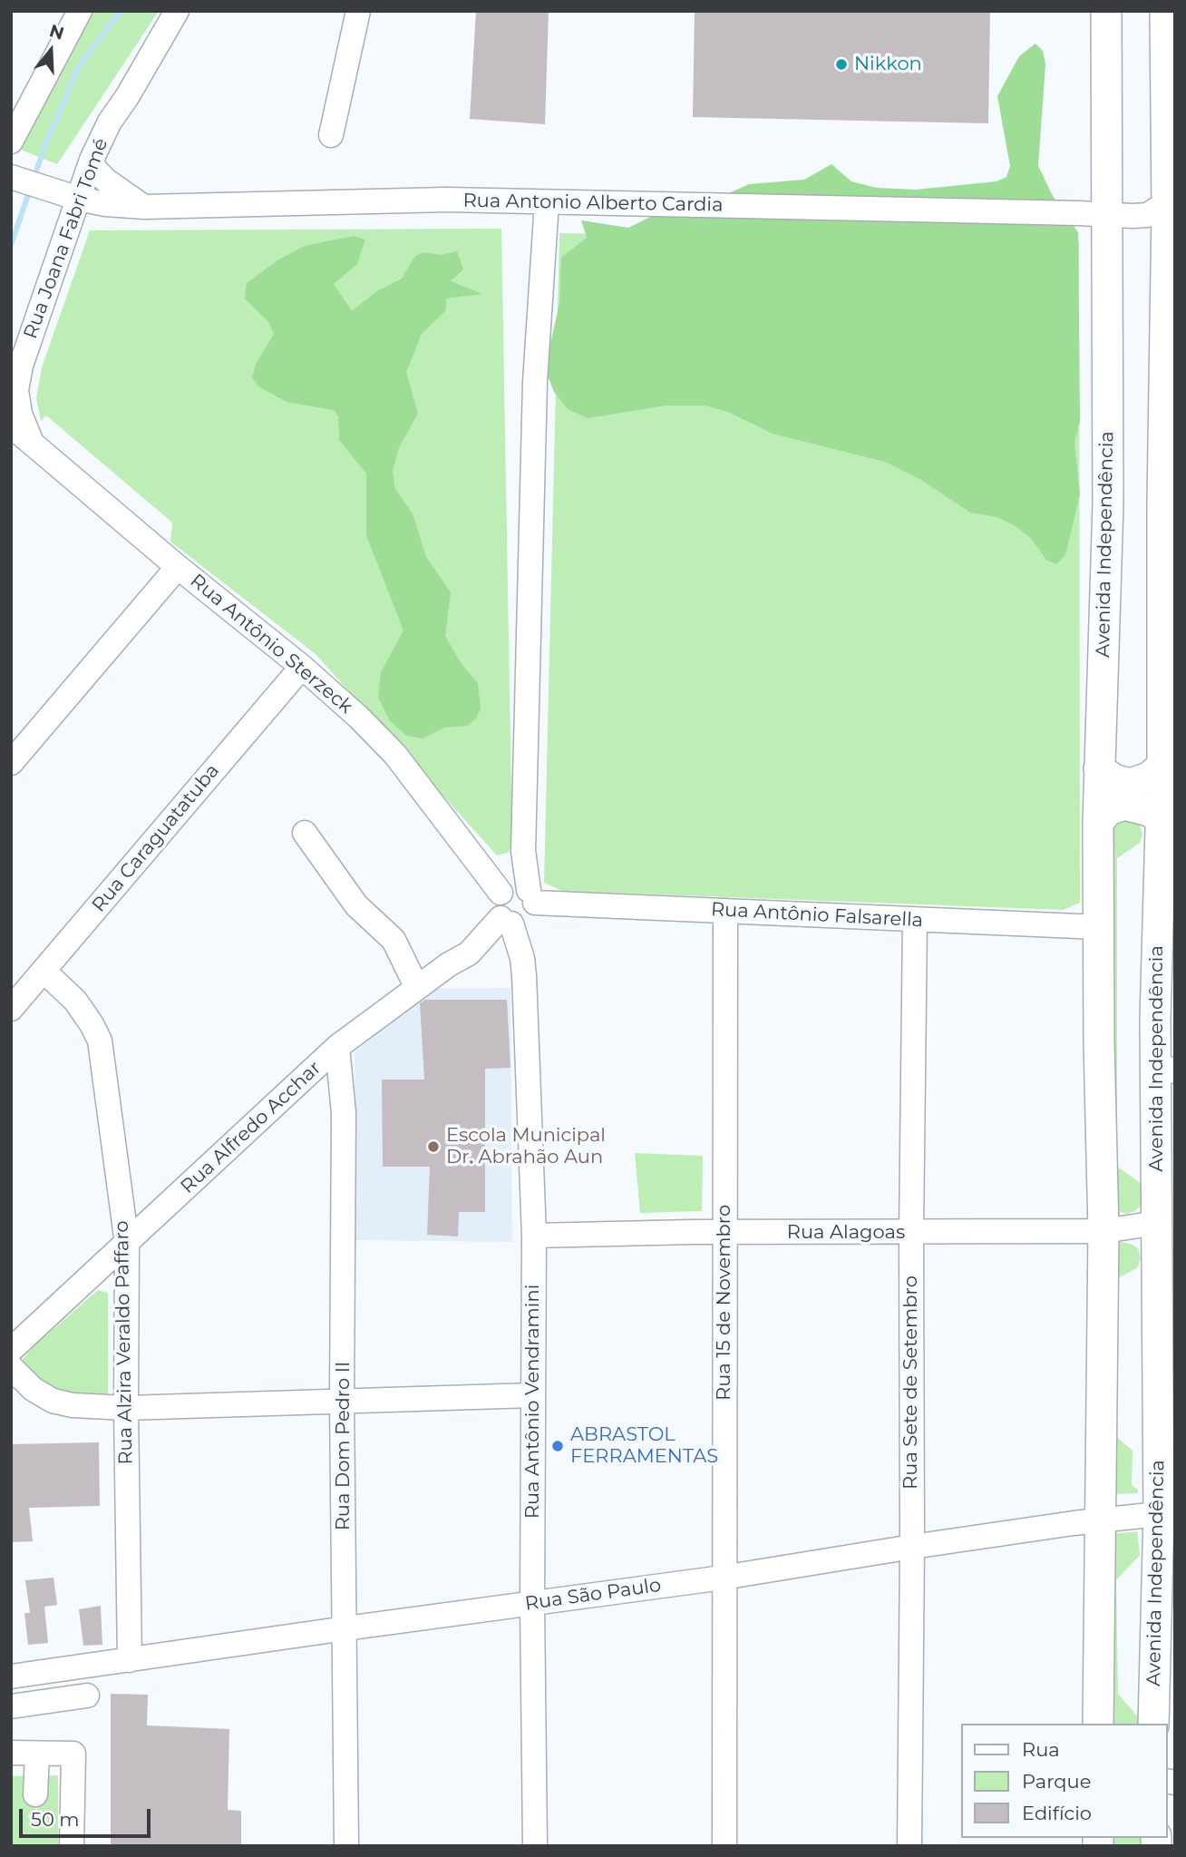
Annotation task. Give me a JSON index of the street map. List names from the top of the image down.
{
  "streets": {
    "main road": ["Avenida Independência"],
    "street": [
      "Rua Antonio Alberto Cardia",
      "Rua Joana Fabri Tomé",
      "Rua Antônio Sterzeck",
      "Rua Caraguatatuba",
      "Rua Antônio Falsarella",
      "Rua Alfredo Acchar",
      "Rua Alagoas",
      "Rua 15 de Novembro",
      "Rua Alzira Veraldo Paffaro",
      "Rua Sete de Setembro",
      "Rua Antônio Vendramini",
      "Rua Dom Pedro II",
      "Rua São Paulo"
    ]
  },
  "crossings": [
    ["Rua Antonio Alberto Cardia", "Rua Joana Fabri Tomé"],
    ["Rua Antonio Alberto Cardia", "Avenida Independência"],
    ["Rua Joana Fabri Tomé", "Rua Antônio Sterzeck"],
    ["Avenida Independência", "Rua Antônio Falsarella"],
    ["Avenida Independência", "Rua Alagoas"],
    ["Avenida Independência", "Rua São Paulo"],
    ["Rua Antônio Sterzeck", "Rua Caraguatatuba"],
    ["Rua Antônio Sterzeck", "Rua Antônio Falsarella"],
    ["Rua Antônio Sterzeck", "Rua Alfredo Acchar"],
    ["Rua Antônio Sterzeck", "Rua Antônio Vendramini"],
    ["Rua Caraguatatuba", "Rua Alzira Veraldo Paffaro"],
    ["Rua Antônio Falsarella", "Rua Alfredo Acchar"],
    ["Rua Antônio Falsarella", "Rua 15 de Novembro"],
    ["Rua Antônio Falsarella", "Rua Sete de Setembro"],
    ["Rua Antônio Falsarella", "Rua Antônio Vendramini"],
    ["Rua Alfredo Acchar", "Rua Alzira Veraldo Paffaro"],
    ["Rua Alfredo Acchar", "Rua Antônio Vendramini"],
    ["Rua Alfredo Acchar", "Rua Dom Pedro II"],
    ["Rua Alagoas", "Rua 15 de Novembro"],
    ["Rua Alagoas", "Rua Sete de Setembro"],
    ["Rua Alagoas", "Rua Antônio Vendramini"],
    ["Rua 15 de Novembro", "Rua São Paulo"],
    ["Rua Alzira Veraldo Paffaro", "Rua São Paulo"],
    ["Rua Sete de Setembro", "Rua São Paulo"],
    ["Rua Antônio Vendramini", "Rua São Paulo"],
    ["Rua Dom Pedro II", "Rua São Paulo"]
  ],
  "places": ["Nikkon", "Escola Municipal Dr. Abrahão Aun", "ABRASTOL FERRAMENTAS"],
  "legend": ["Rua", "Parque", "Edifício"],
  "scale_bar": "50 m",
  "north": "top"
}
